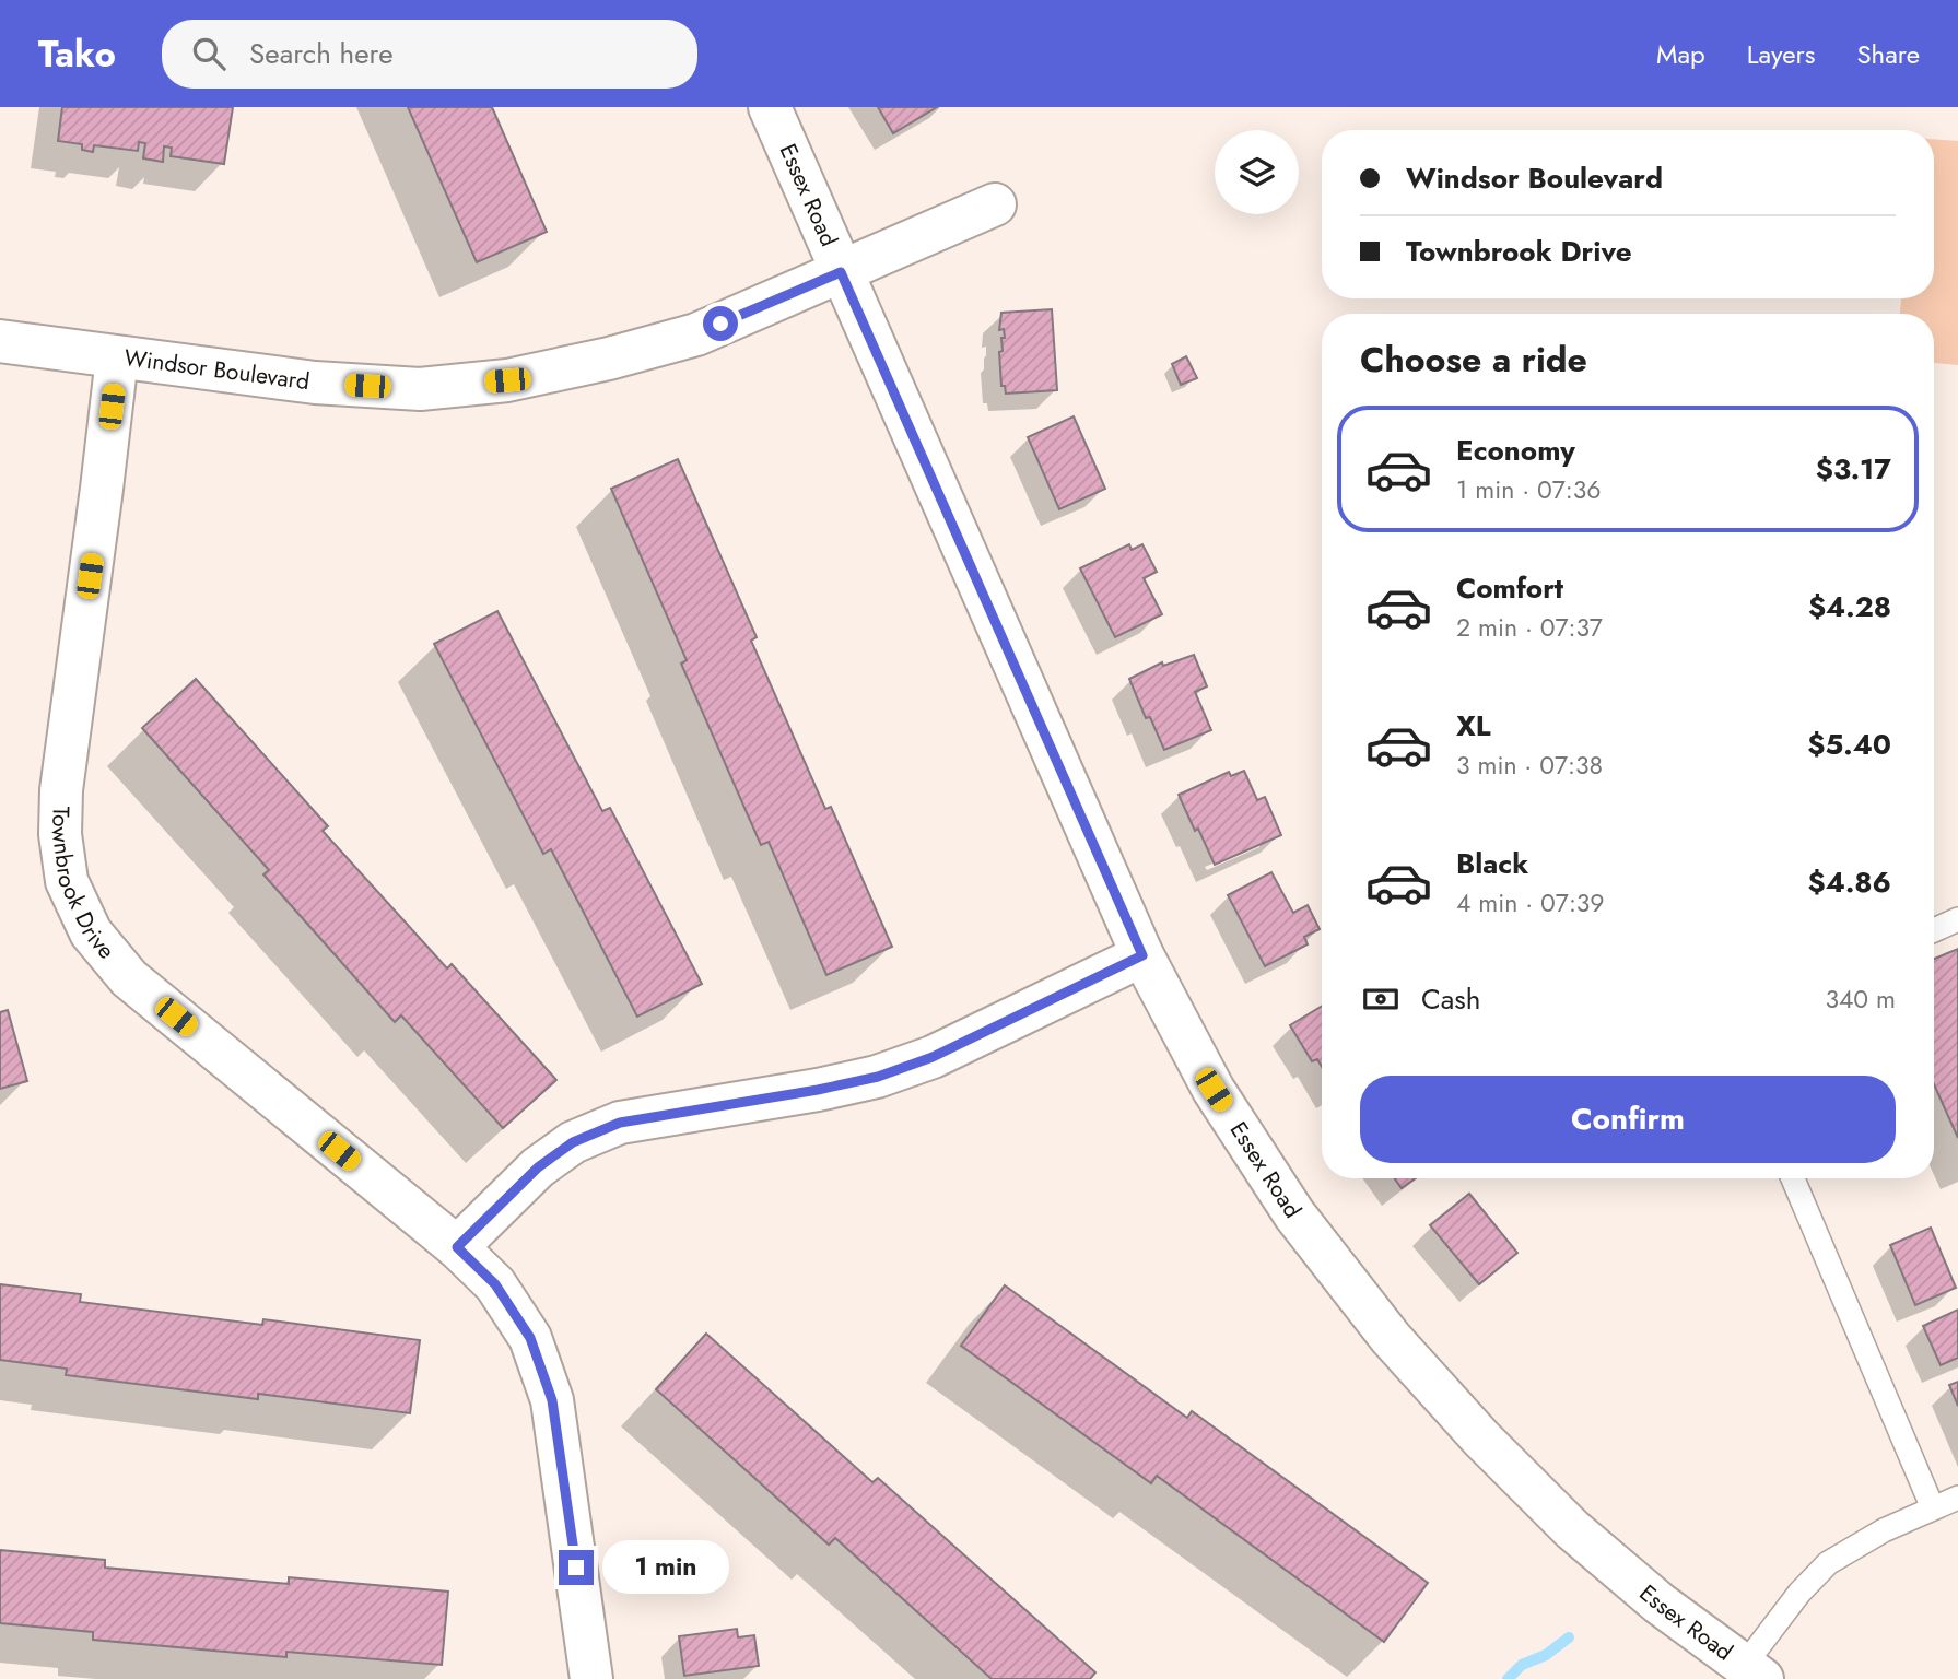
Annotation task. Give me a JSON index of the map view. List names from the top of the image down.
{
  "streets": {
    "street": ["Essex Road", "Windsor Boulevard", "Townbrook Drive"]
  },
  "crossings": [
    ["Essex Road", "Windsor Boulevard"],
    ["Windsor Boulevard", "Townbrook Drive"]
  ],
  "page": {
    "header": "Tako",
    "search": "Search here",
    "nav": ["Map", "Layers", "Share"],
    "banner": ["Windsor Boulevard", "Townbrook Drive"],
    "heading": "Choose a ride",
    "list": [
      {
        "name": "Economy",
        "note": "1 min · 07:36",
        "value": "$3.17"
      },
      {
        "name": "Comfort",
        "note": "2 min · 07:37",
        "value": "$4.28"
      },
      {
        "name": "XL",
        "note": "3 min · 07:38",
        "value": "$5.40"
      },
      {
        "name": "Black",
        "note": "4 min · 07:39",
        "value": "$4.86"
      }
    ],
    "pay": ["Cash", "340 m"],
    "buttons": "Confirm",
    "bubble": "1 min"
  }
}
